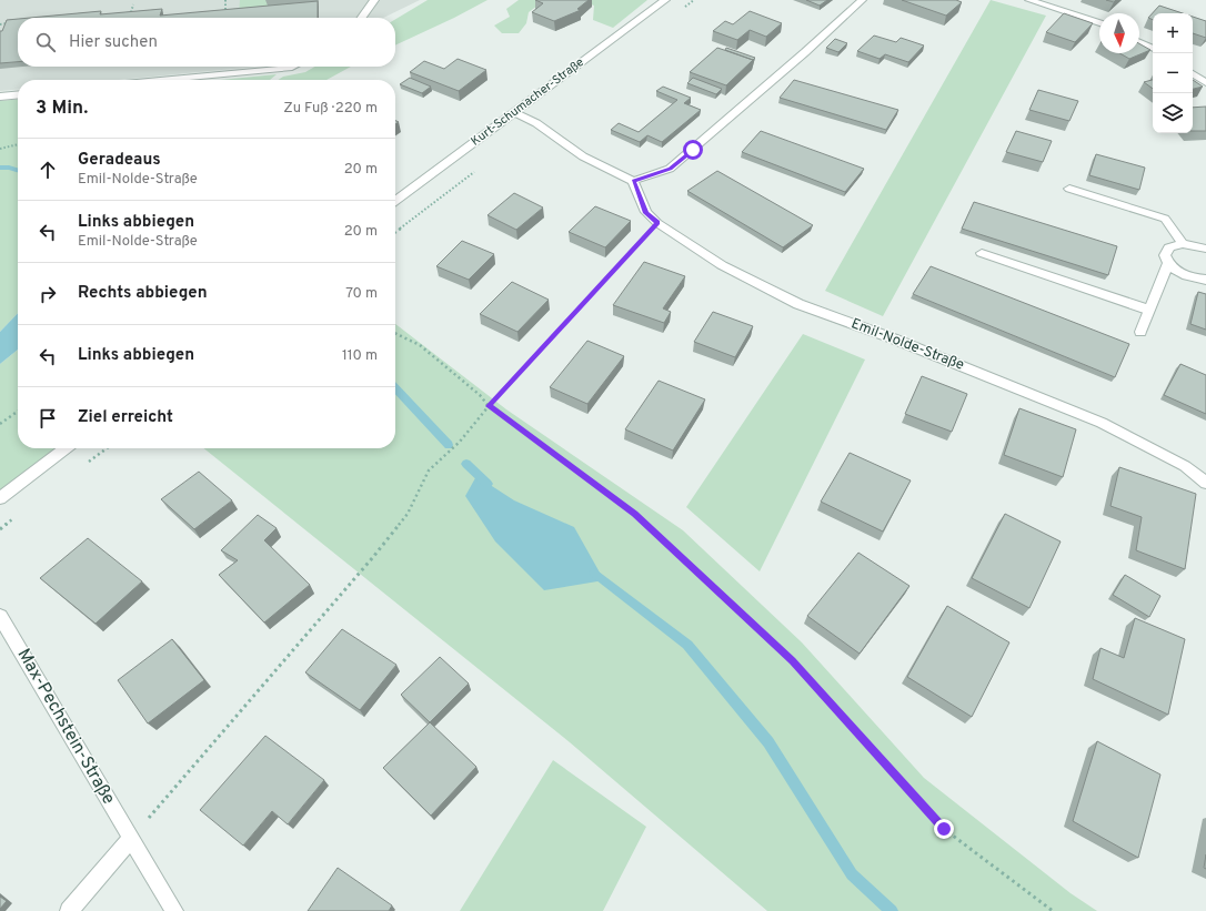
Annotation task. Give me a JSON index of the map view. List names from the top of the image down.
{
  "streets": {
    "street": ["Kurt-Schumacher-Straße", "Emil-Nolde-Straße", "Max-Pechstein-Straße"]
  },
  "north": "bottom",
  "page": {
    "map_buttons": ["+", "−"],
    "search": "Hier suchen",
    "heading": ["3 Min.", "Zu Fuß · 220 m"],
    "list": [
      ["Geradeaus", "Emil-Nolde-Straße", "20 m"],
      ["Links abbiegen", "Emil-Nolde-Straße", "20 m"],
      ["Rechts abbiegen", "70 m"],
      ["Links abbiegen", "110 m"],
      "Ziel erreicht"
    ]
  }
}
